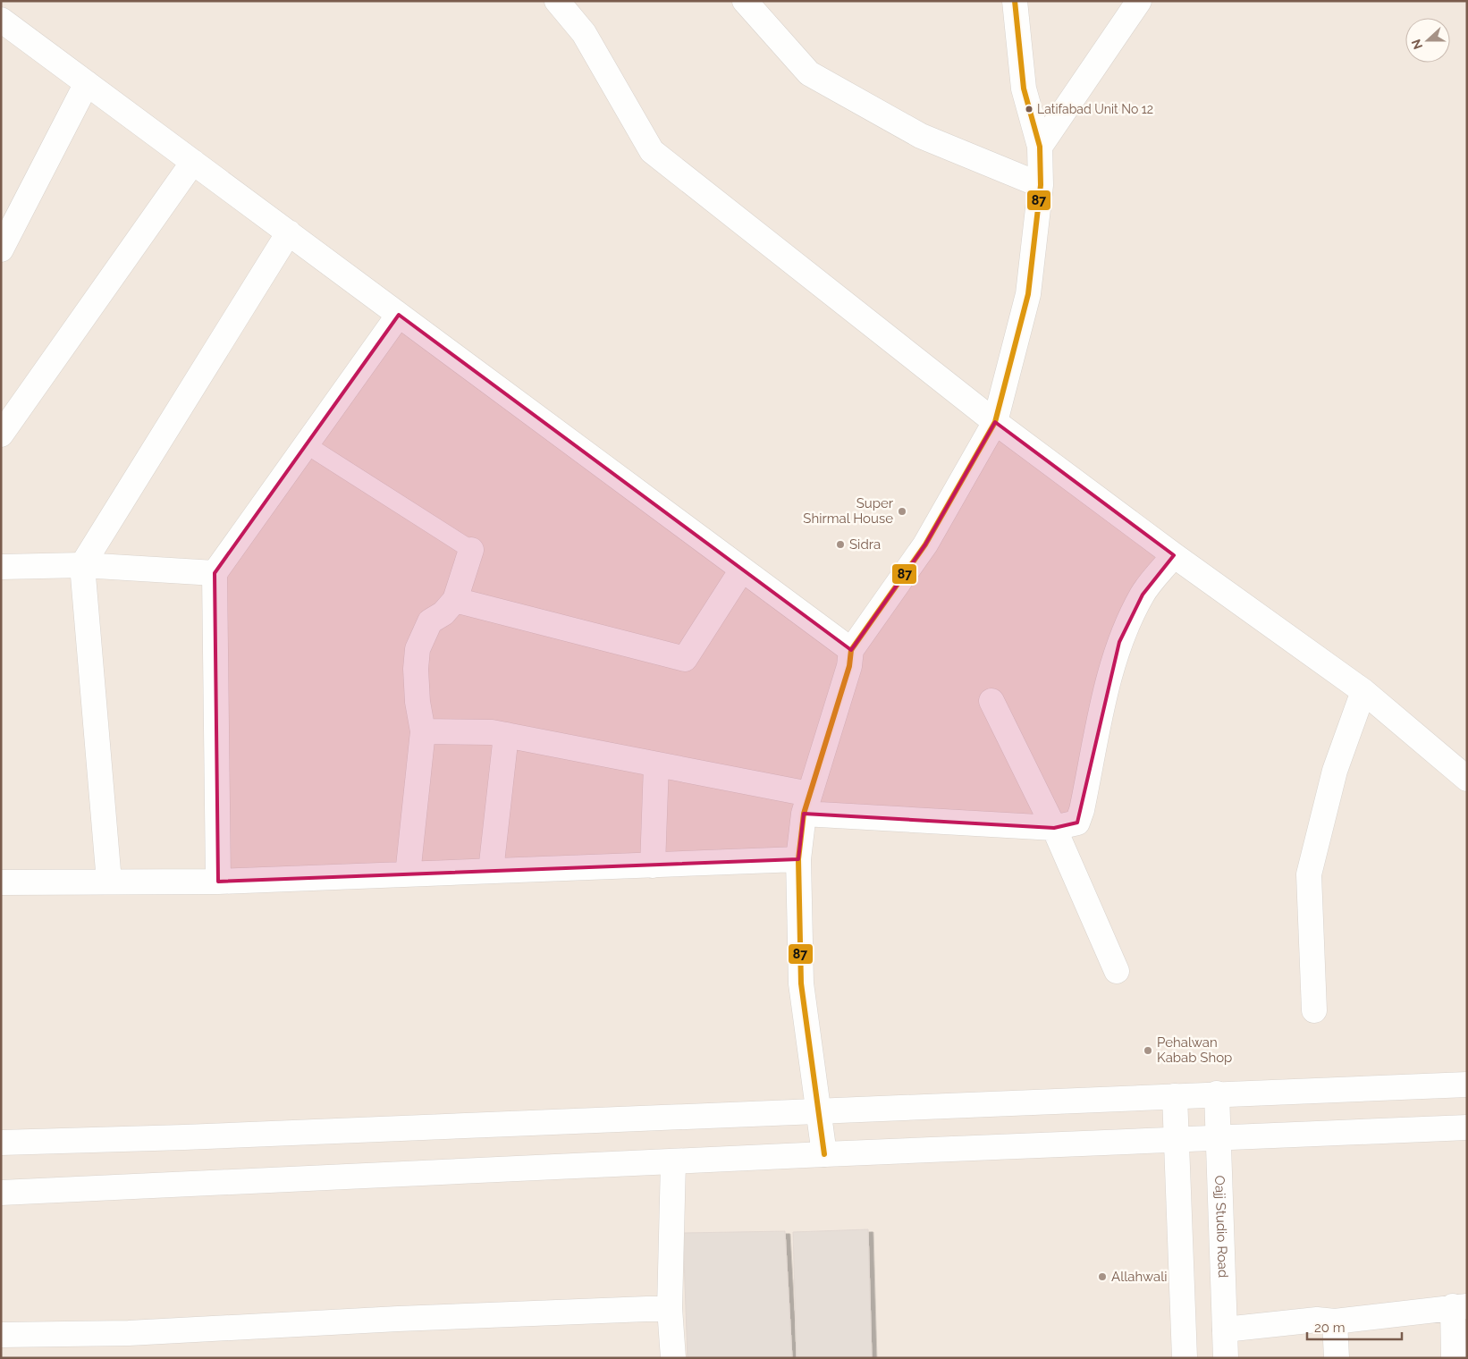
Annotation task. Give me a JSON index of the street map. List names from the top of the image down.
{
  "streets": {
    "street": ["Oajj Studio Road"]
  },
  "places": [
    "Latifabad Unit No 12",
    "Super Shirmal House",
    "Sidra",
    "Pehalwan Kabab Shop",
    "Allahwali"
  ],
  "lines": ["transit line 87"],
  "scale_bar": "20 m",
  "north": "left"
}
